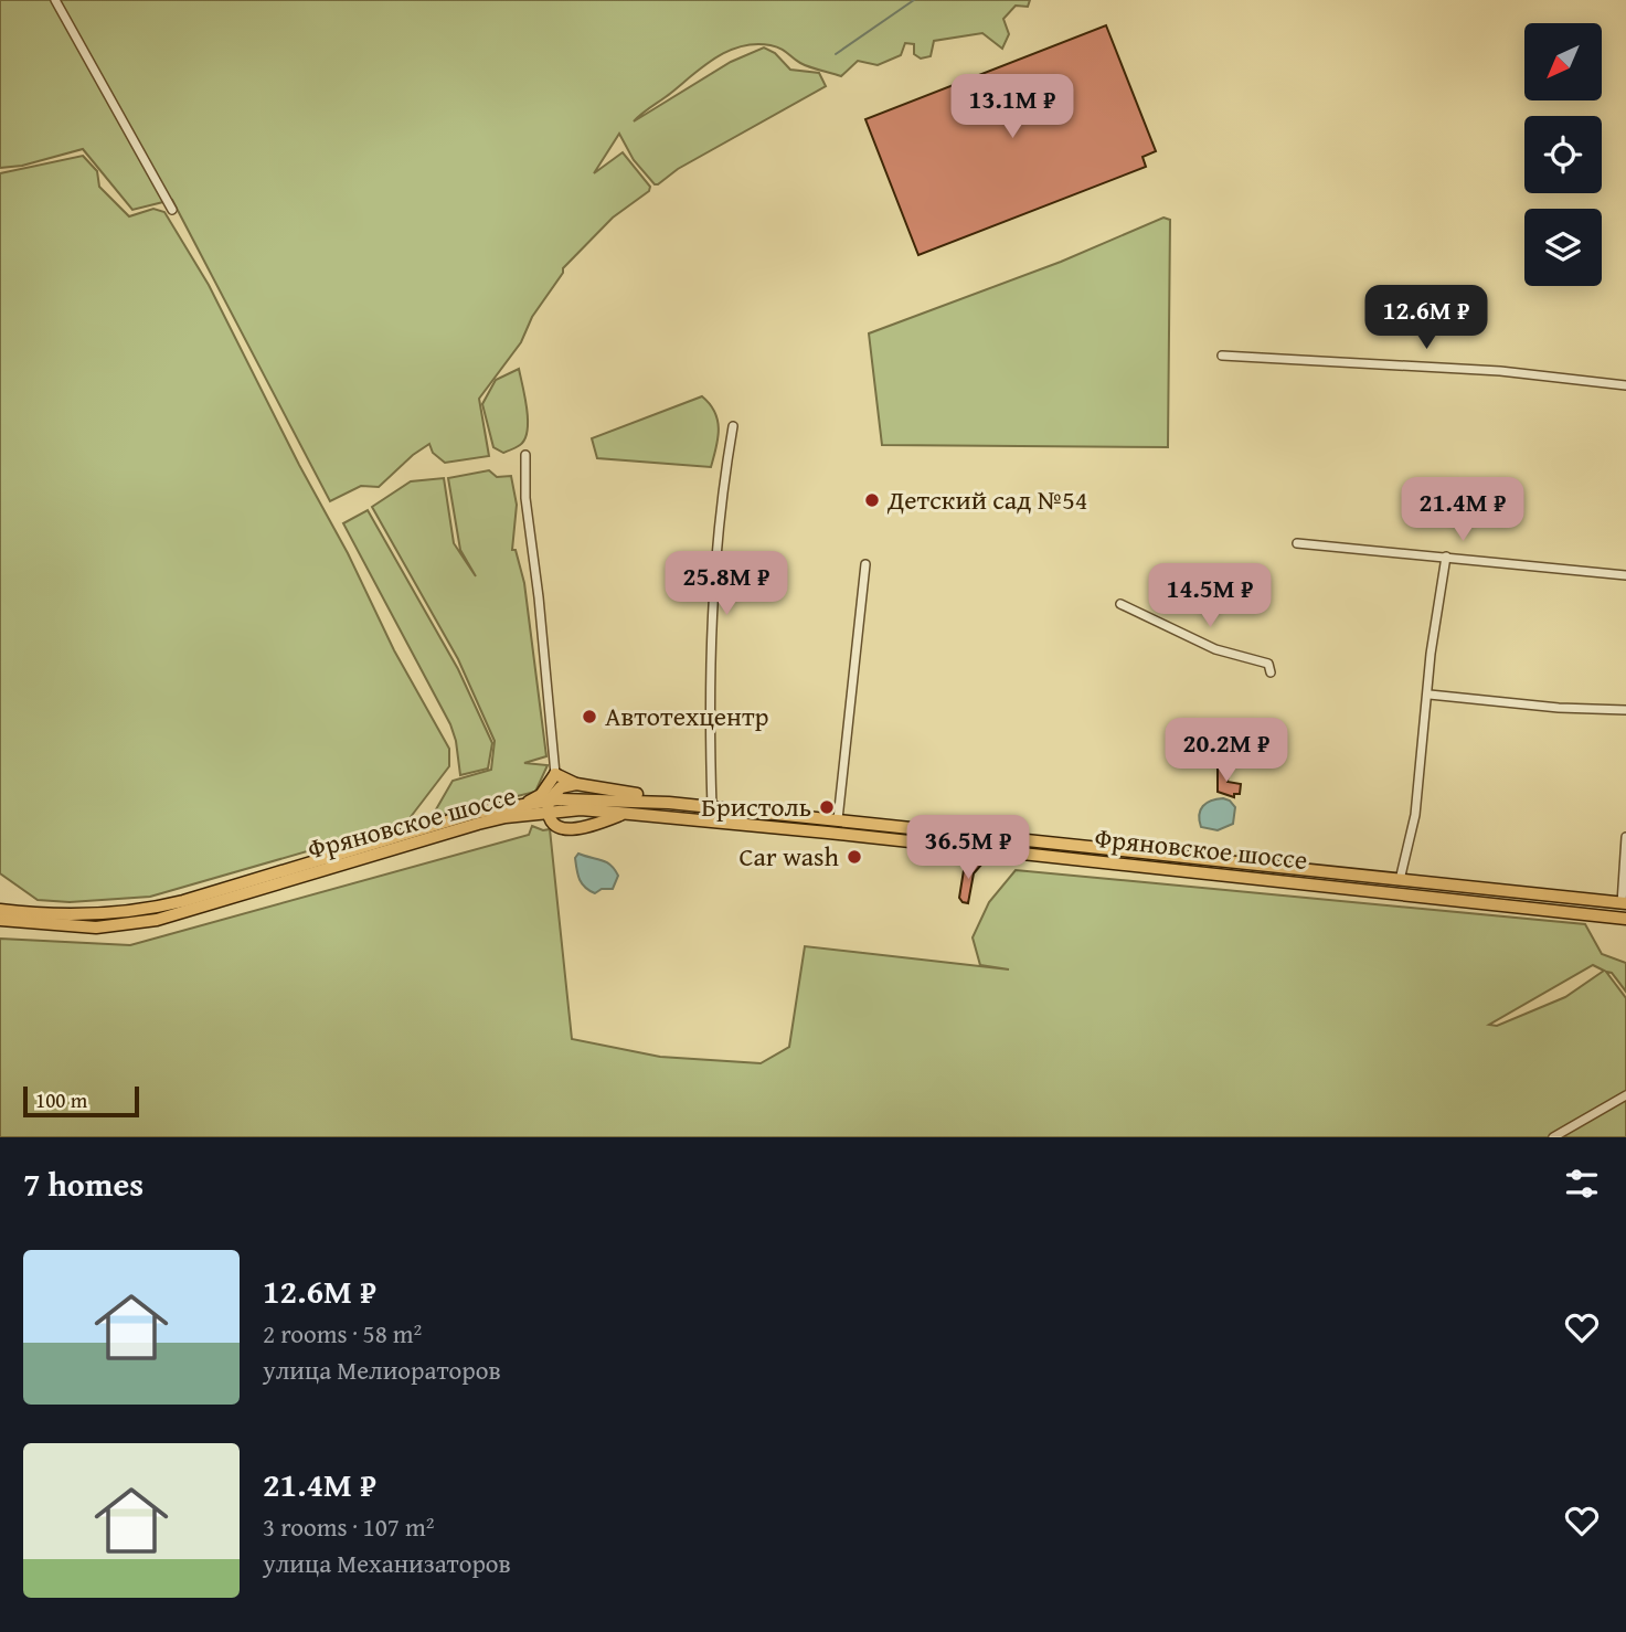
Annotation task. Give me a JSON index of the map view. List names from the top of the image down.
{
  "streets": {
    "main road": ["Фряновское шоссе"]
  },
  "places": [
    "Детский сад №54",
    "Автотехцентр",
    "Бристоль",
    "Car wash"
  ],
  "scale_bar": "100 m",
  "north": "bottom left",
  "page": {
    "price": [
      "13.1M ₽",
      "12.6M ₽",
      "21.4M ₽",
      "25.8M ₽",
      "14.5M ₽",
      "20.2M ₽",
      "36.5M ₽"
    ],
    "scale": "100 m",
    "heading": "7 homes",
    "list": [
      {
        "name": "12.6M ₽",
        "note": "2 rooms · 58 m² · улица Мелиораторов"
      },
      {
        "name": "21.4M ₽",
        "note": "3 rooms · 107 m² · улица Механизаторов"
      }
    ]
  }
}
